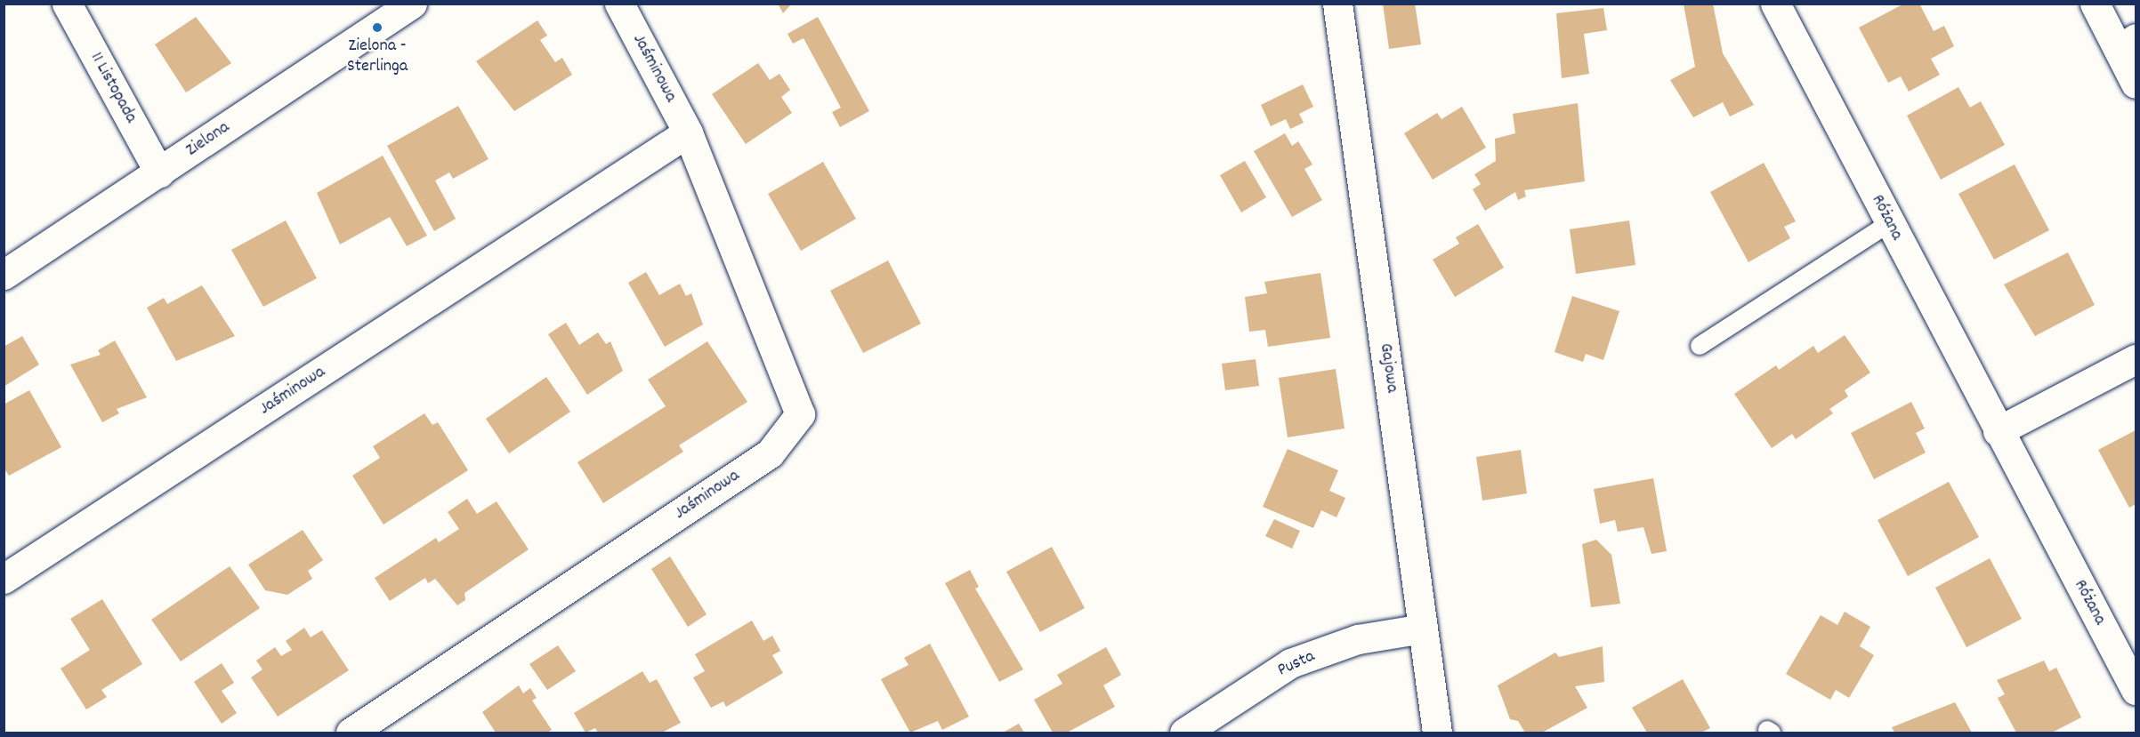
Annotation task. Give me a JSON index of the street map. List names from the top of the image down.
{
  "streets": {
    "street": [
      "Jaśminowa",
      "11 Listopada",
      "Zielona",
      "Różana",
      "Gajowa",
      "Pusta"
    ]
  },
  "crossings": [
    ["11 Listopada", "Zielona"],
    ["Gajowa", "Pusta"]
  ],
  "places": ["Zielona - Sterlinga"]
}
